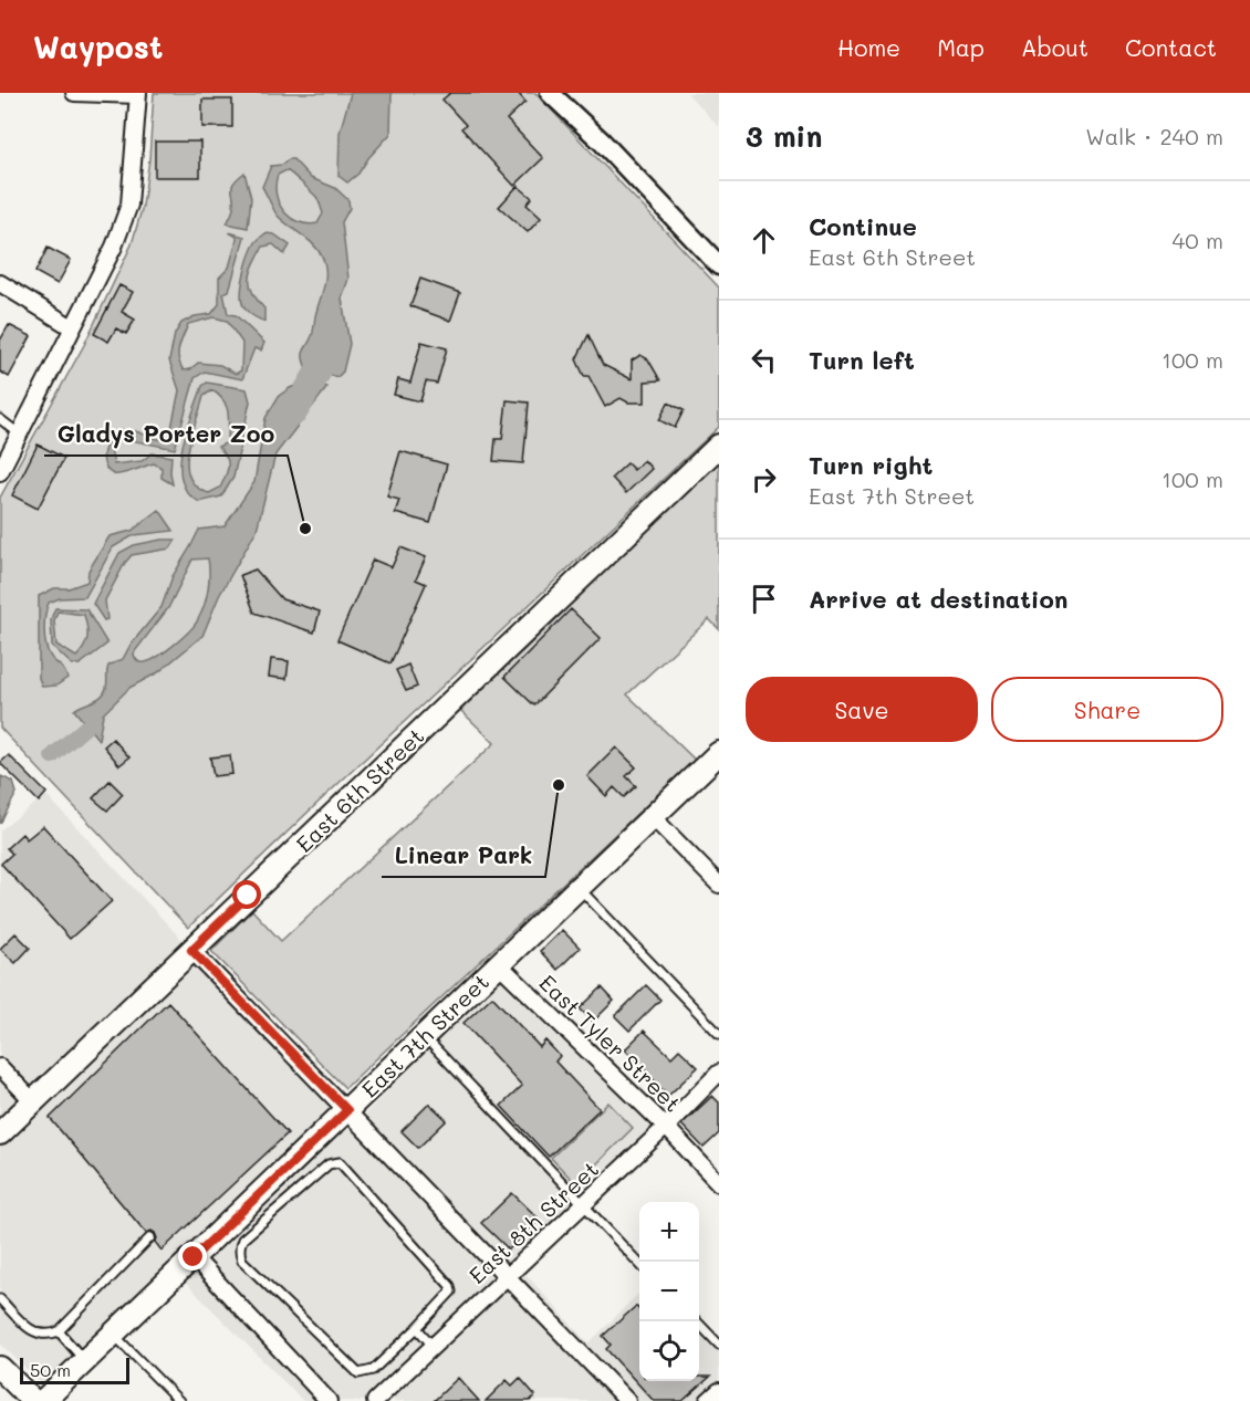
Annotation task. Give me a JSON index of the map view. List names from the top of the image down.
{
  "streets": {
    "main road": ["East 6th Street", "East 7th Street"],
    "street": ["East Tyler Street", "East 8th Street"]
  },
  "crossings": [
    ["East 7th Street", "East Tyler Street"],
    ["East Tyler Street", "East 8th Street"]
  ],
  "places": ["Gladys Porter Zoo", "Linear Park"],
  "scale_bar": "50 m",
  "page": {
    "header": "Waypost",
    "nav": [
      "Home",
      "Map",
      "About",
      "Contact"
    ],
    "heading": ["3 min", "Walk · 240 m"],
    "list": [
      ["Continue", "East 6th Street", "40 m"],
      ["Turn left", "100 m"],
      ["Turn right", "East 7th Street", "100 m"],
      "Arrive at destination"
    ],
    "buttons": ["Save", "Share"],
    "map_buttons": ["+", "−"],
    "scale": "50 m"
  }
}
